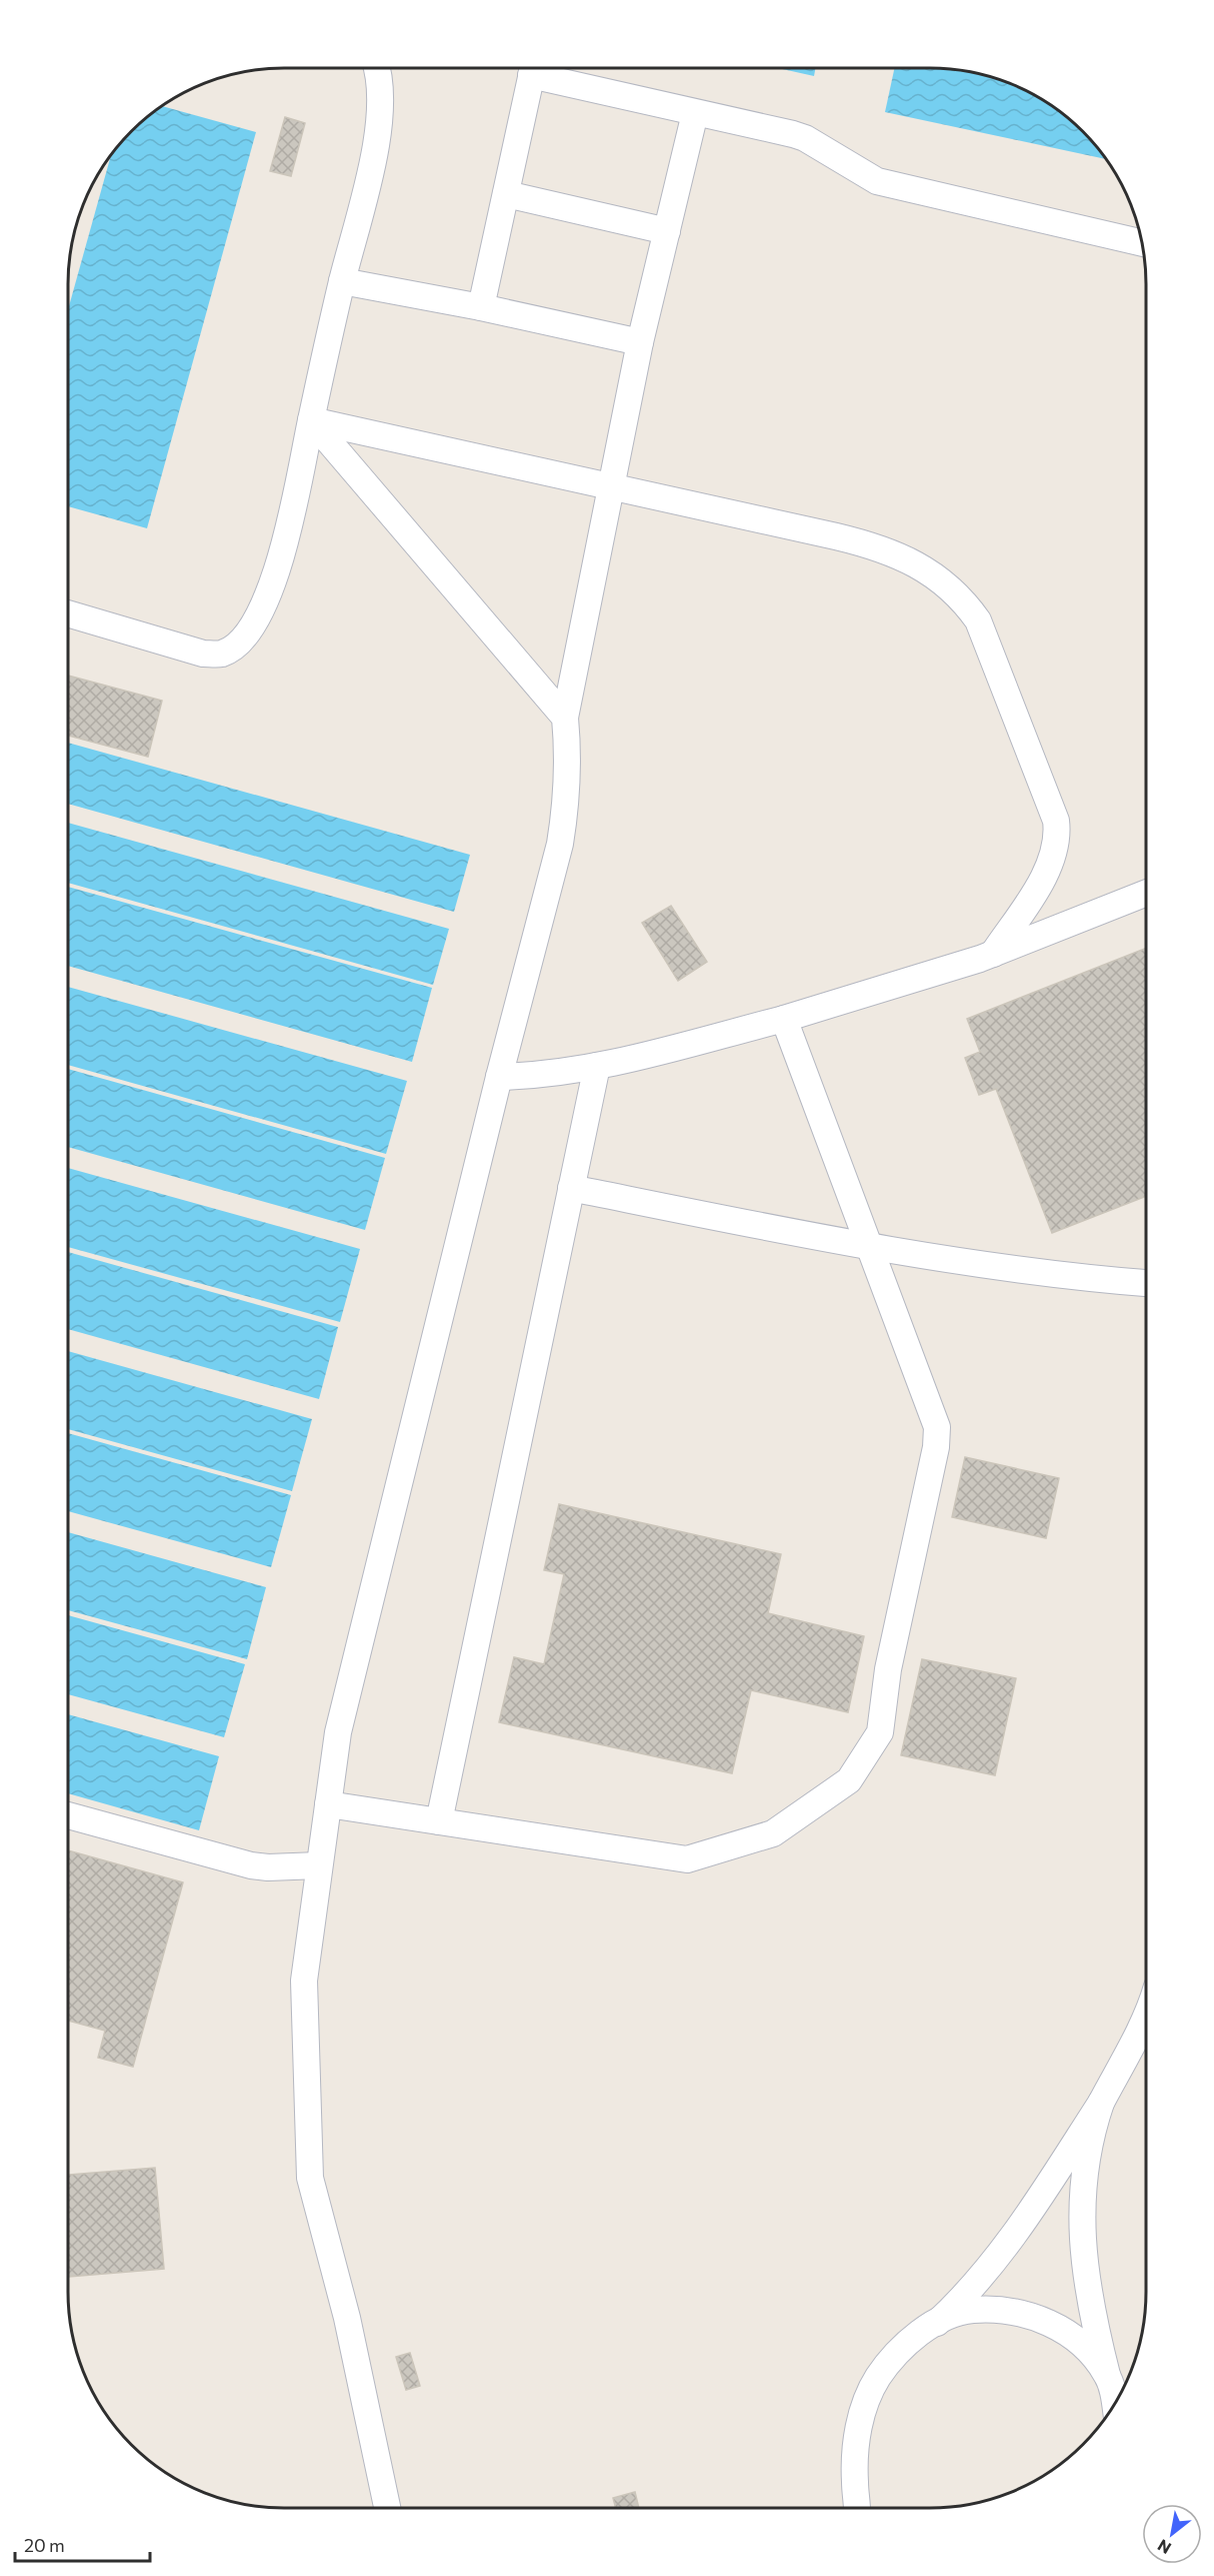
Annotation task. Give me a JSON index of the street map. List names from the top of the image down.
{
  "scale_bar": "20 m",
  "north": "bottom left"
}
